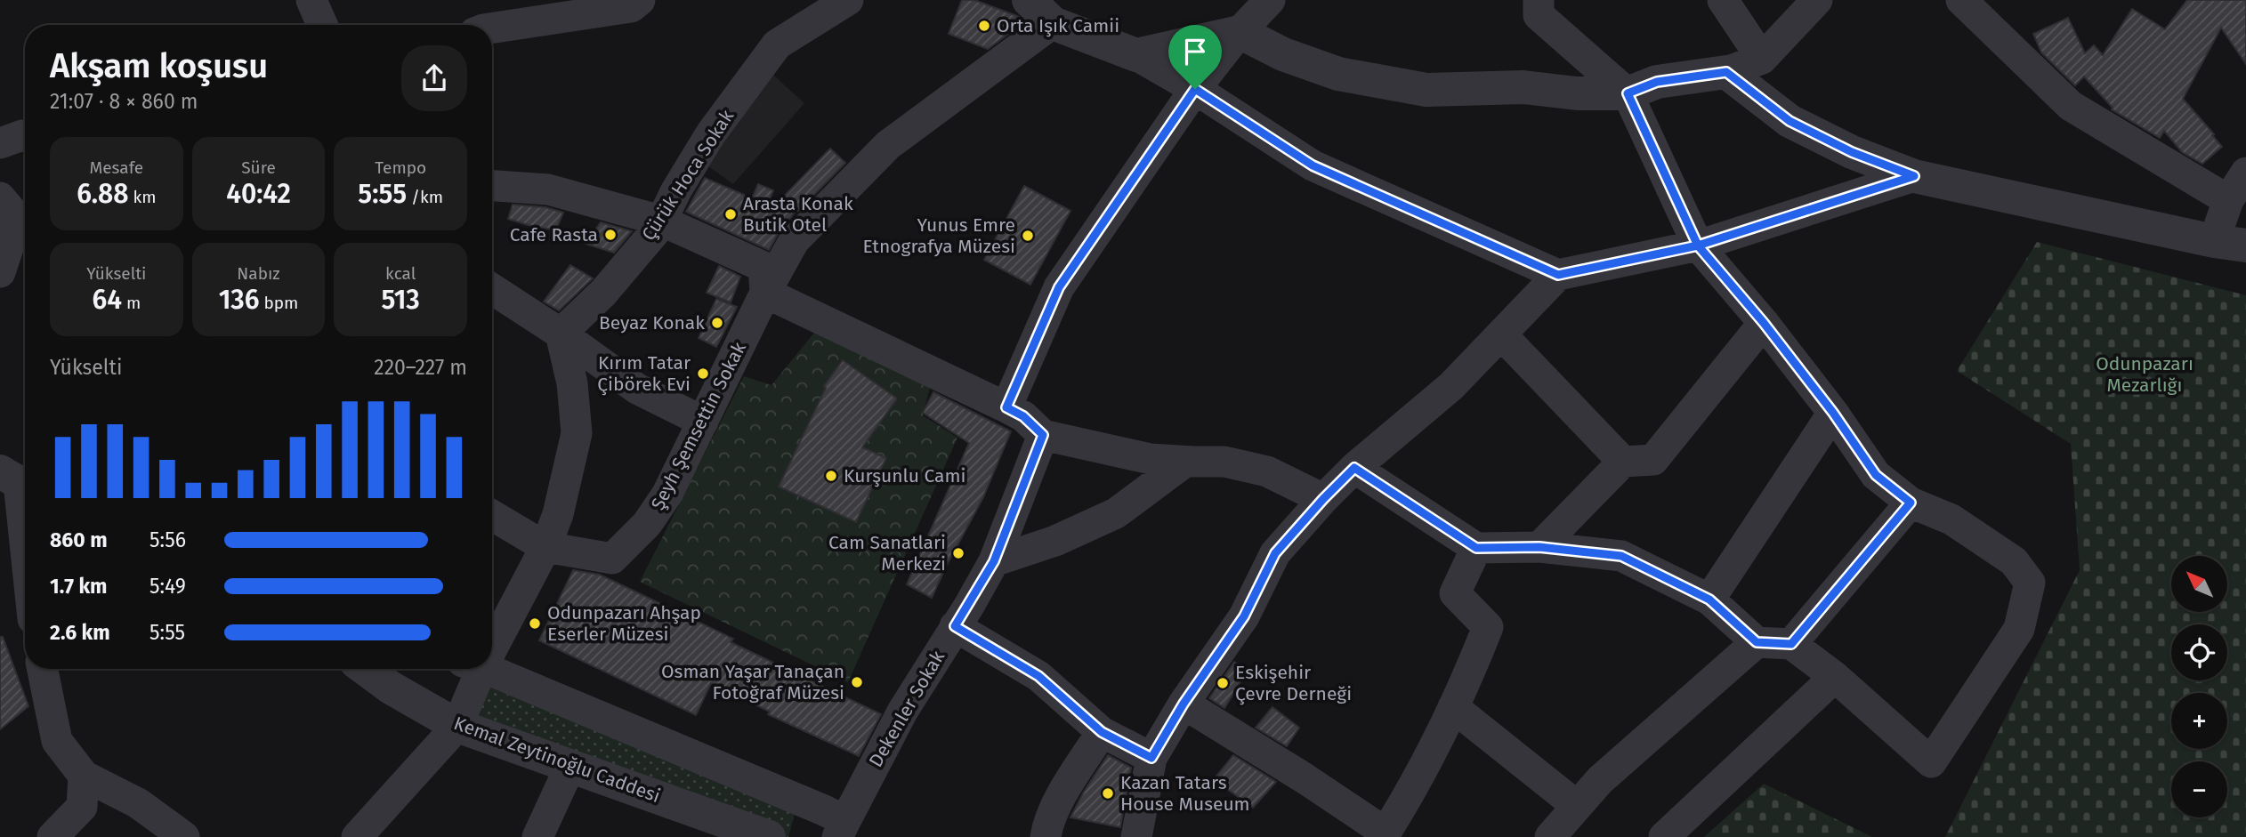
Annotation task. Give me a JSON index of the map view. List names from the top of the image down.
{
  "streets": {
    "street": [
      "Çürük Hoca Sokak",
      "Şeyh Şemsettin Sokak",
      "Dekenler Sokak",
      "Kemal Zeytinoğlu Caddesi"
    ]
  },
  "parks": ["Odunpazarı Mezarlığı"],
  "places": [
    "Orta Işık Camii",
    "Arasta Konak Butik Otel",
    "Cafe Rasta",
    "Yunus Emre Etnografya Müzesi",
    "Beyaz Konak",
    "Kırım Tatar Çibörek Evi",
    "Kurşunlu Cami",
    "Cam Sanatlari Merkezi",
    "Odunpazarı Ahşap Eserler Müzesi",
    "Osman Yaşar Tanaçan Fotoğraf Müzesi",
    "Eskişehir Çevre Derneği",
    "Kazan Tatars House Museum"
  ],
  "north": "top left",
  "page": {
    "heading": ["Akşam koşusu", "21:07 · 8 × 860 m"],
    "stats": [
      ["Mesafe", "6.88 km"],
      ["Süre", "40:42"],
      ["Tempo", "5:55 /km"],
      ["Yükselti", "64 m"],
      ["Nabız", "136 bpm"],
      ["kcal", "513"]
    ],
    "chart": ["Yükselti", "220–227 m"],
    "list": [
      {
        "name": "860 m",
        "note": "5:56"
      },
      {
        "name": "1.7 km",
        "note": "5:49"
      },
      {
        "name": "2.6 km",
        "note": "5:55"
      }
    ],
    "map_buttons": ["+", "−"]
  }
}
